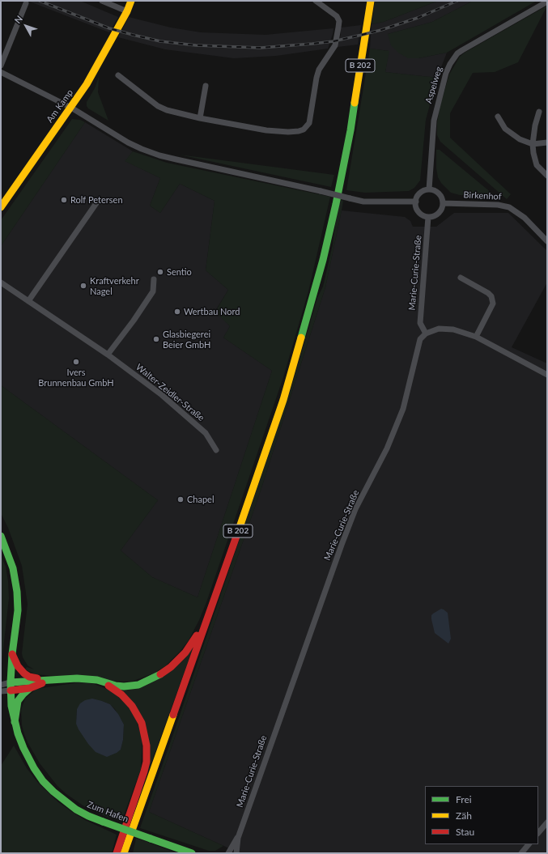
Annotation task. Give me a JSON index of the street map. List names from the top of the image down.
{
  "streets": {
    "main road": ["B 202", "Am Kamp", "Zum Hafen"],
    "street": [
      "Aspelweg",
      "Birkenhof",
      "Marie-Curie-Straße",
      "Walter-Zeidler-Straße"
    ]
  },
  "crossings": [
    ["Aspelweg", "Birkenhof"],
    ["Aspelweg", "Marie-Curie-Straße"],
    ["Birkenhof", "Marie-Curie-Straße"]
  ],
  "places": [
    "Rolf Petersen",
    "Sentio",
    "Kraftverkehr Nagel",
    "Wertbau Nord",
    "Glasbiegerei Beier GmbH",
    "Ivers Brunnenbau GmbH",
    "Chapel"
  ],
  "legend": ["Frei", "Zäh", "Stau"],
  "north": "top left"
}
